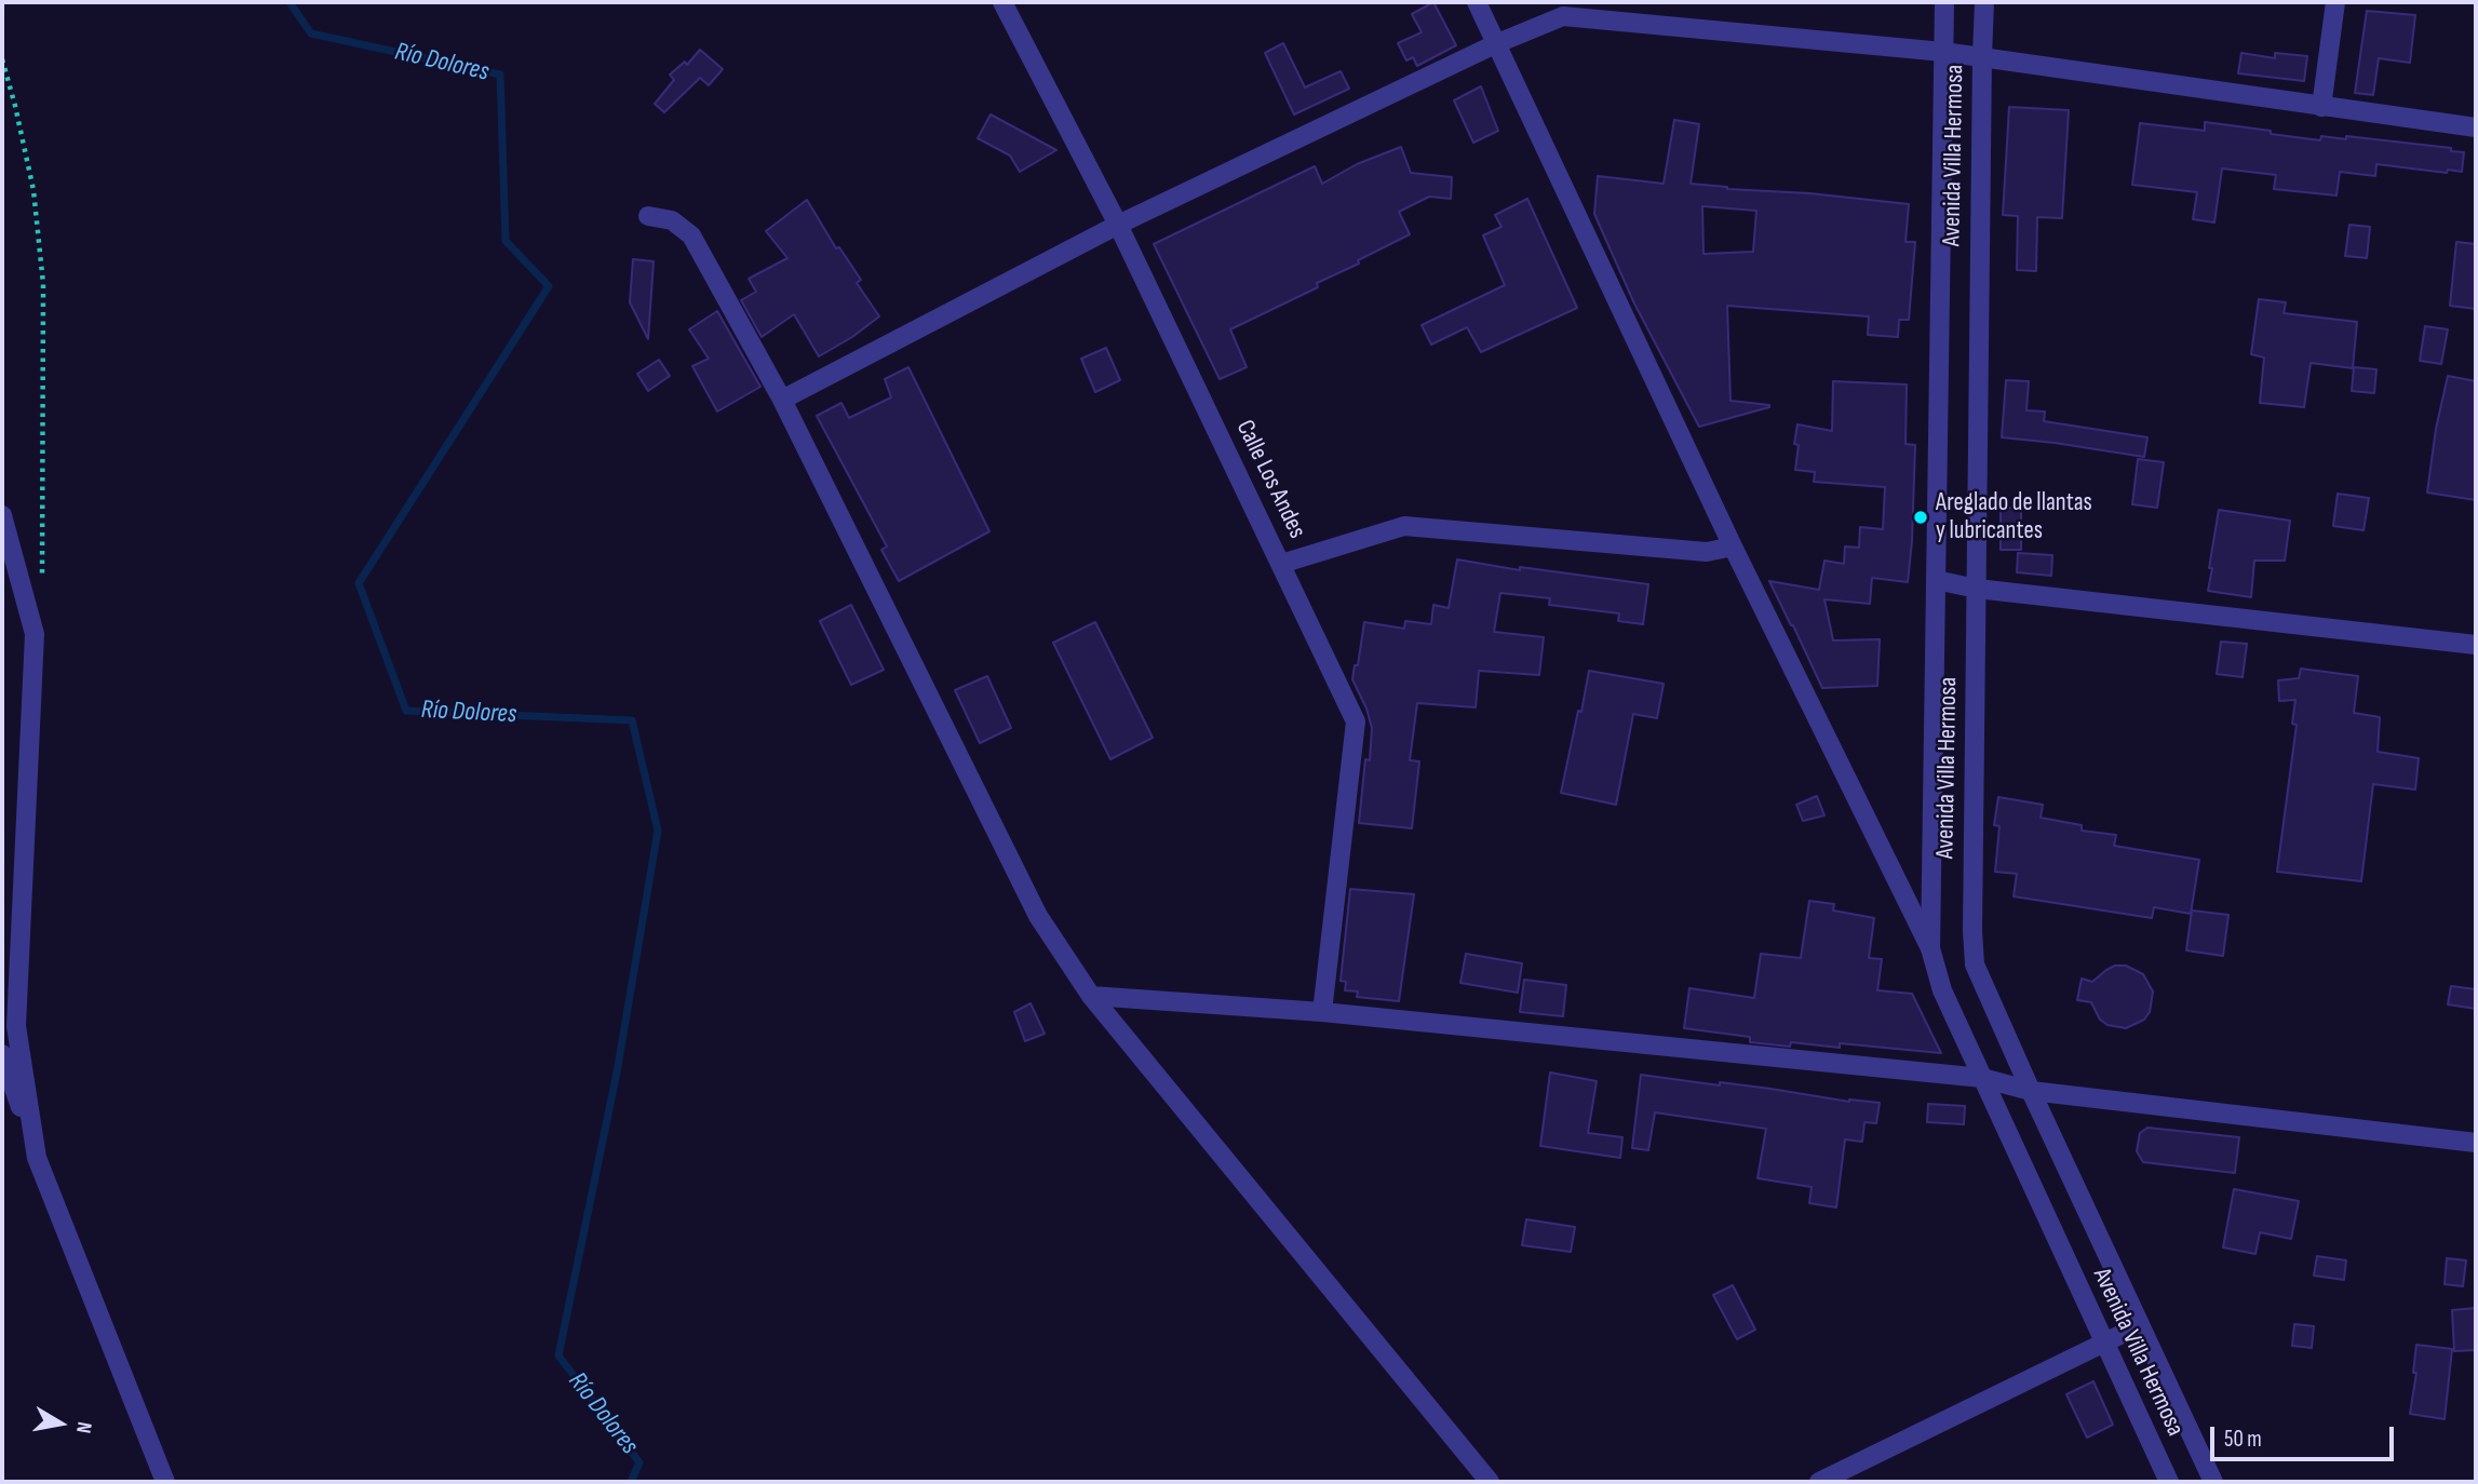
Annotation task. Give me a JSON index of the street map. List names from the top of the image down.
{
  "streets": {
    "street": ["Avenida Villa Hermosa", "Calle Los Andes"]
  },
  "water": ["Río Dolores"],
  "places": ["Areglado de llantas y lubricantes"],
  "scale_bar": "50 m",
  "north": "right"
}
